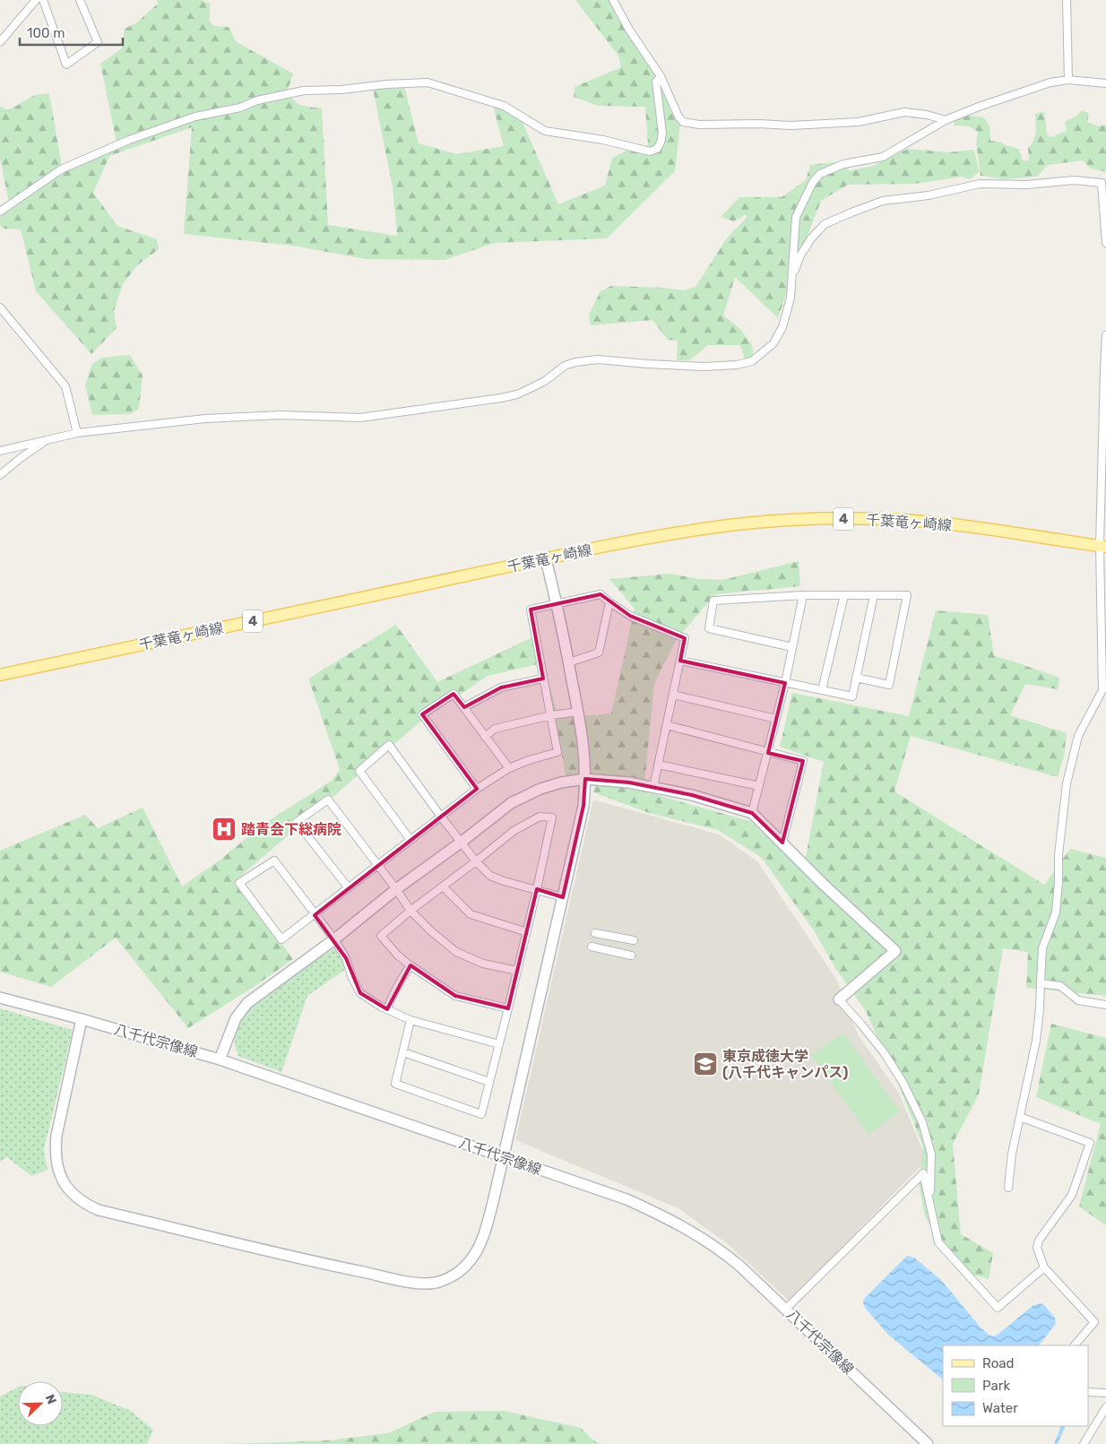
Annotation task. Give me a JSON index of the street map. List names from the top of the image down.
{
  "streets": {
    "main road": ["4", "千葉竜ヶ崎線"],
    "street": ["八千代宗像線"]
  },
  "places": {
    "hospital": ["踏青会下総病院"],
    "school or university": ["東京成徳大学 (八千代キャンパス)"]
  },
  "legend": ["Road", "Park", "Water"],
  "scale_bar": "100 m",
  "north": "top right"
}
